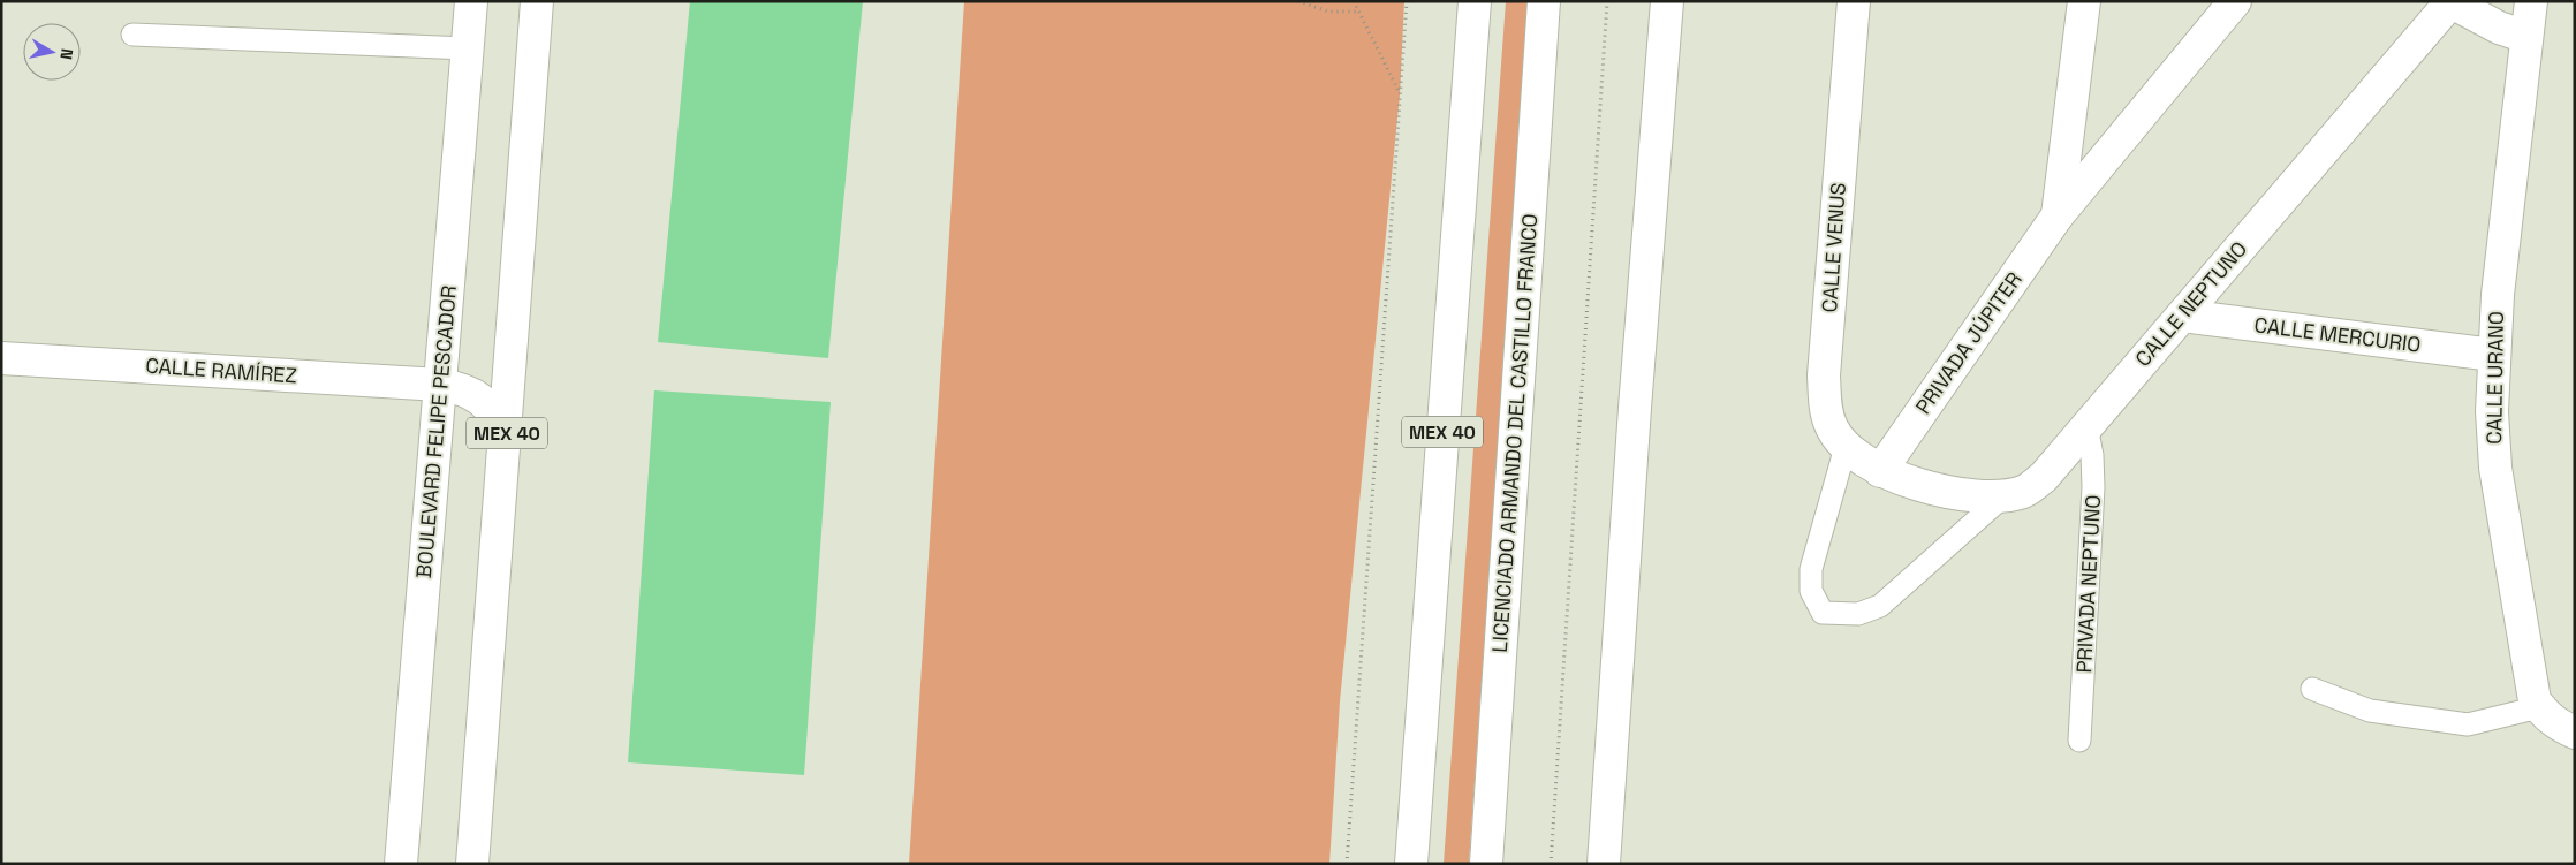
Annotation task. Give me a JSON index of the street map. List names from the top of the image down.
{
  "streets": {
    "street": [
      "CALLE VENUS",
      "CALLE NEPTUNO",
      "CALLE MERCURIO",
      "PRIVADA JÚPITER",
      "CALLE RAMÍREZ",
      "CALLE URANO",
      "BOULEVARD FELIPE PESCADOR",
      "MEX 40",
      "LICENCIADO ARMANDO DEL CASTILLO FRANCO"
    ],
    "lane": ["PRIVADA NEPTUNO"]
  },
  "crossings": [
    ["CALLE VENUS", "CALLE NEPTUNO"],
    ["CALLE VENUS", "PRIVADA JÚPITER"],
    ["CALLE NEPTUNO", "CALLE MERCURIO"],
    ["CALLE NEPTUNO", "PRIVADA JÚPITER"],
    ["CALLE NEPTUNO", "PRIVADA NEPTUNO"],
    ["CALLE MERCURIO", "CALLE URANO"],
    ["CALLE RAMÍREZ", "BOULEVARD FELIPE PESCADOR"],
    ["CALLE RAMÍREZ", "MEX 40"]
  ],
  "north": "right"
}
